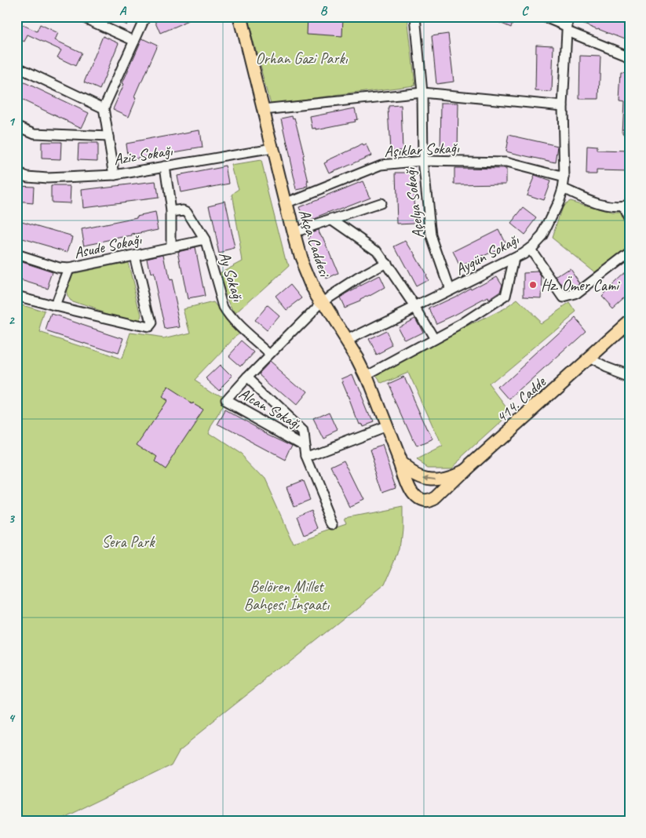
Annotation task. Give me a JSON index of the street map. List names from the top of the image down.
{
  "streets": {
    "main road": ["Akça Caddesi", "414. Cadde"],
    "street": [
      "Aşıklar Sokağı",
      "Aziz Sokağı",
      "Açelya Sokağı",
      "Asude Sokağı",
      "Aygün Sokağı",
      "Ay Sokağı",
      "Alcan Sokağı"
    ]
  },
  "crossings": [
    ["Aşıklar Sokağı", "Açelya Sokağı"],
    ["Aşıklar Sokağı", "Akça Caddesi"],
    ["Aşıklar Sokağı", "Aygün Sokağı"],
    ["Aziz Sokağı", "Akça Caddesi"],
    ["Açelya Sokağı", "Aygün Sokağı"],
    ["Akça Caddesi", "Aygün Sokağı"],
    ["Akça Caddesi", "414. Cadde"],
    ["Akça Caddesi", "Alcan Sokağı"],
    ["Asude Sokağı", "Ay Sokağı"],
    ["Ay Sokağı", "Alcan Sokağı"]
  ],
  "parks": ["Orhan Gazi Parkı", "Sera Park", "Belören Millet Bahçesi İnşaatı"],
  "places": ["Hz. Ömer Cami"],
  "grid": {
    "columns": ["A", "B", "C"],
    "rows": [
      "1",
      "2",
      "3",
      "4"
    ]
  }
}
